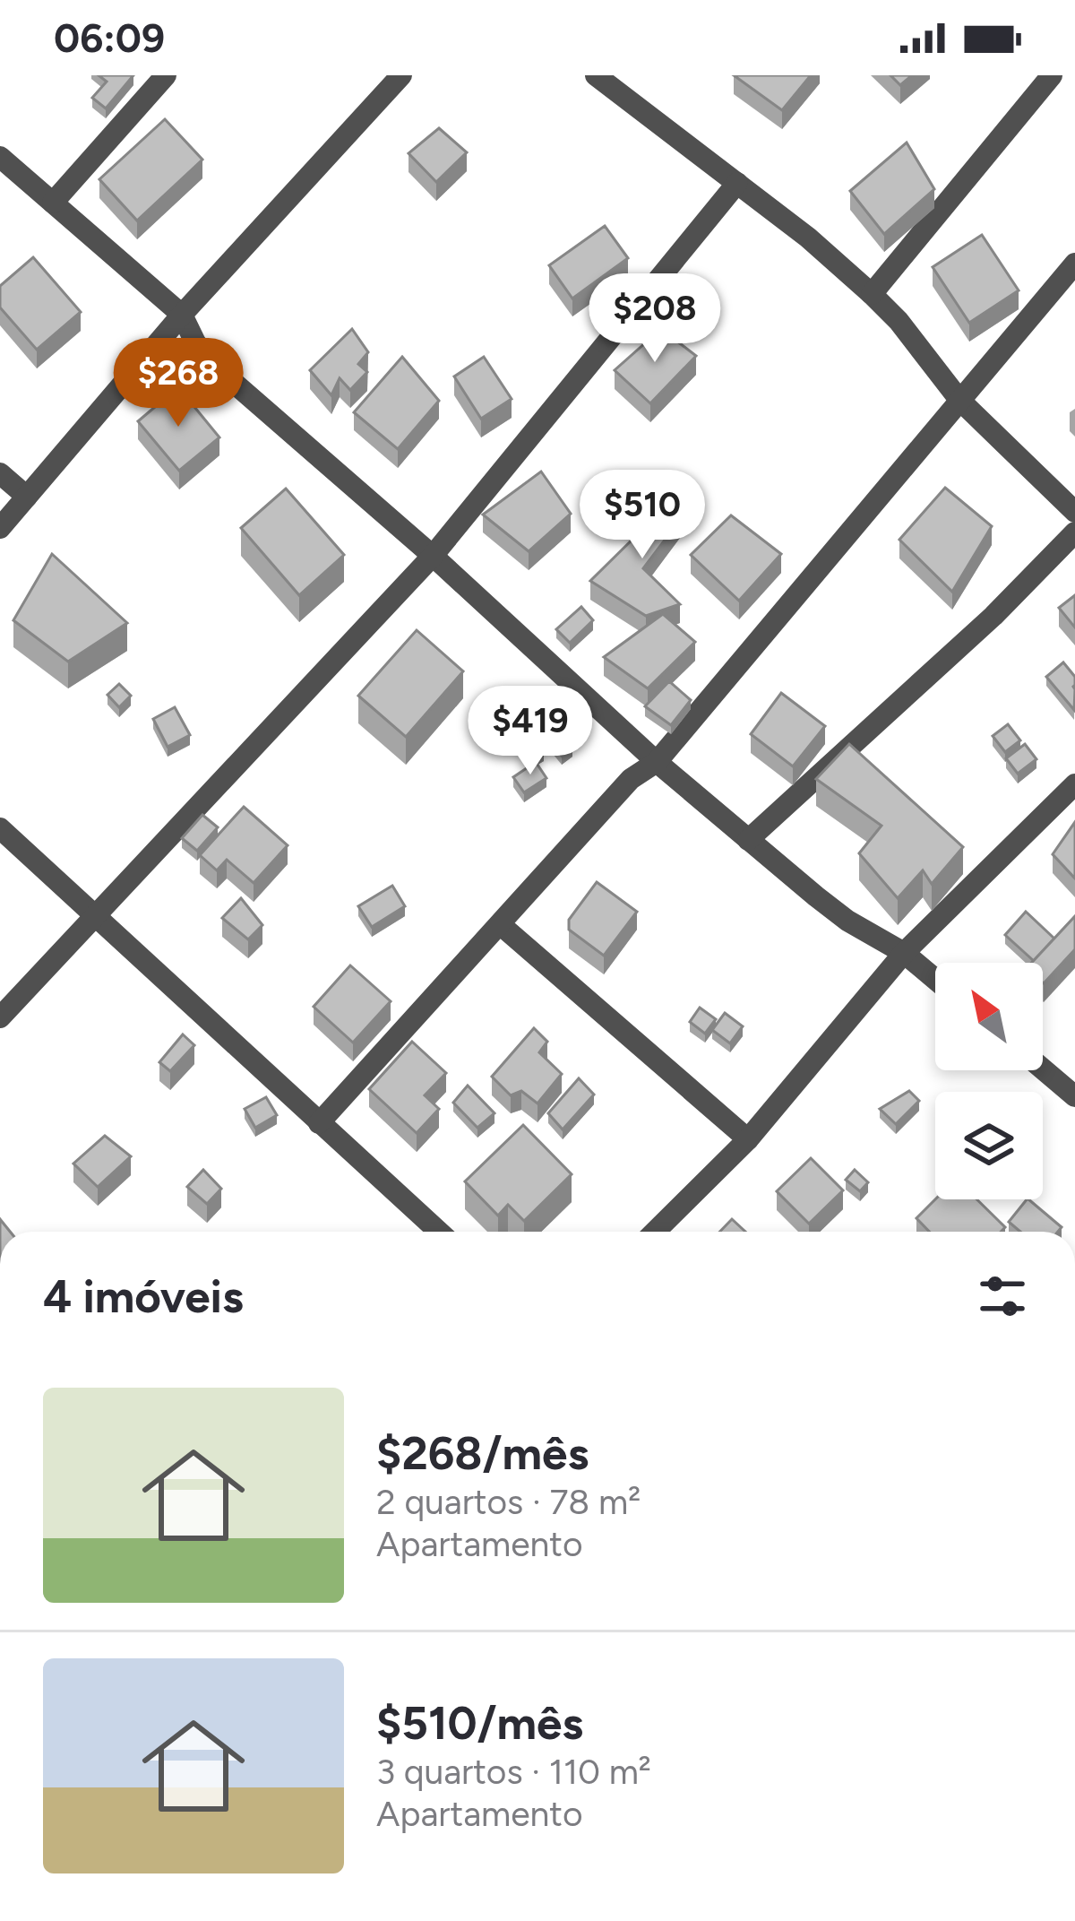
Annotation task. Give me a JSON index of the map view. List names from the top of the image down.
{
  "north": "top left",
  "page": {
    "status": "06:09",
    "price": [
      "$208",
      "$268",
      "$510",
      "$419"
    ],
    "heading": "4 imóveis",
    "list": [
      {
        "name": "$268/mês",
        "note": "2 quartos · 78 m² · Apartamento"
      },
      {
        "name": "$510/mês",
        "note": "3 quartos · 110 m² · Apartamento"
      }
    ]
  }
}
